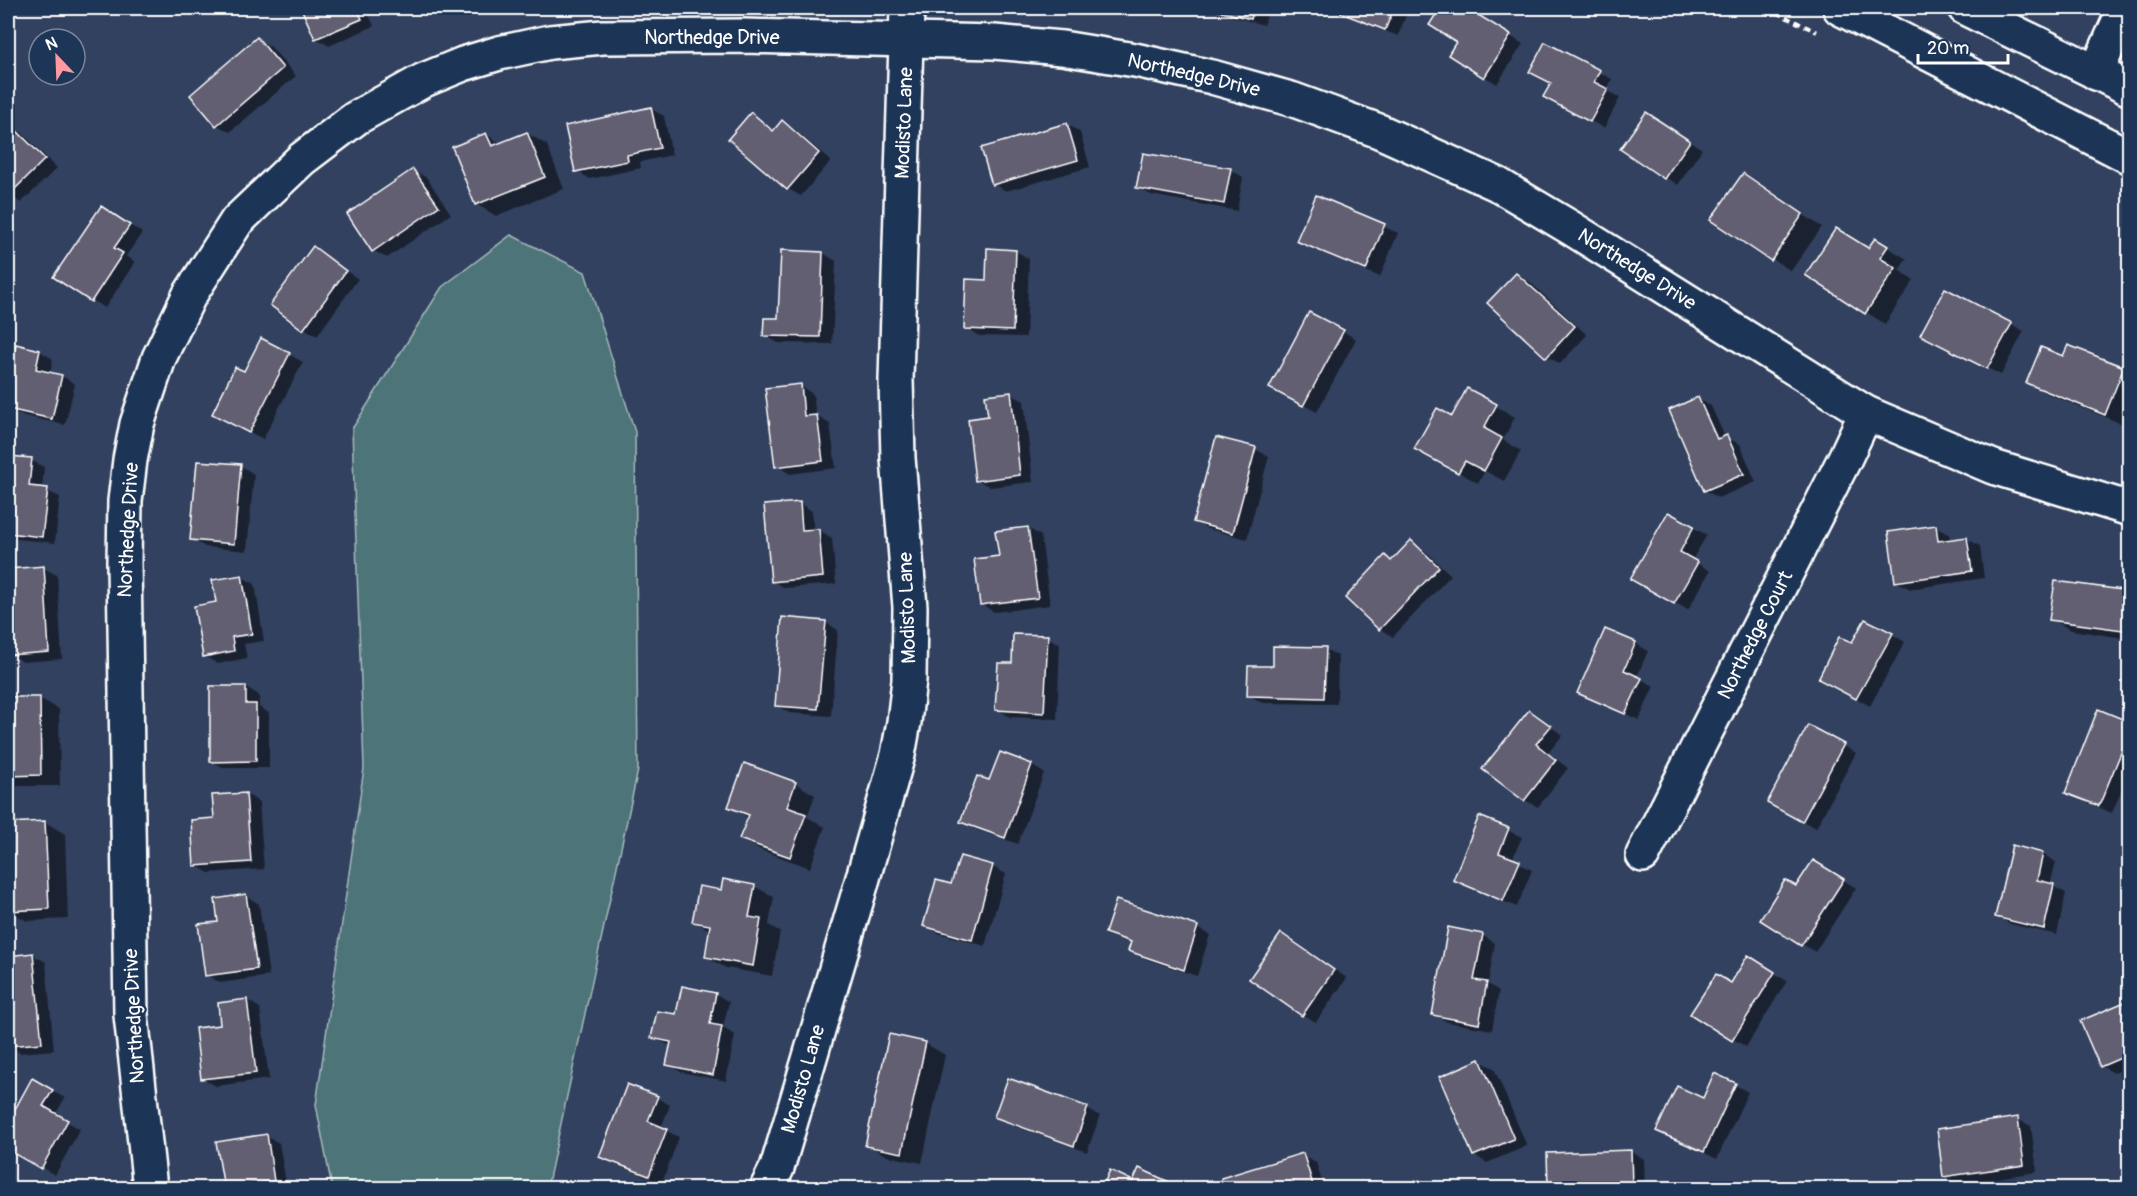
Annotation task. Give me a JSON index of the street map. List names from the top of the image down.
{
  "streets": {
    "main road": ["Northedge Drive", "Modisto Lane", "Northedge Court"]
  },
  "crossings": [
    ["Northedge Drive", "Modisto Lane"],
    ["Northedge Drive", "Northedge Court"]
  ],
  "scale_bar": "20 m",
  "north": "top left"
}
